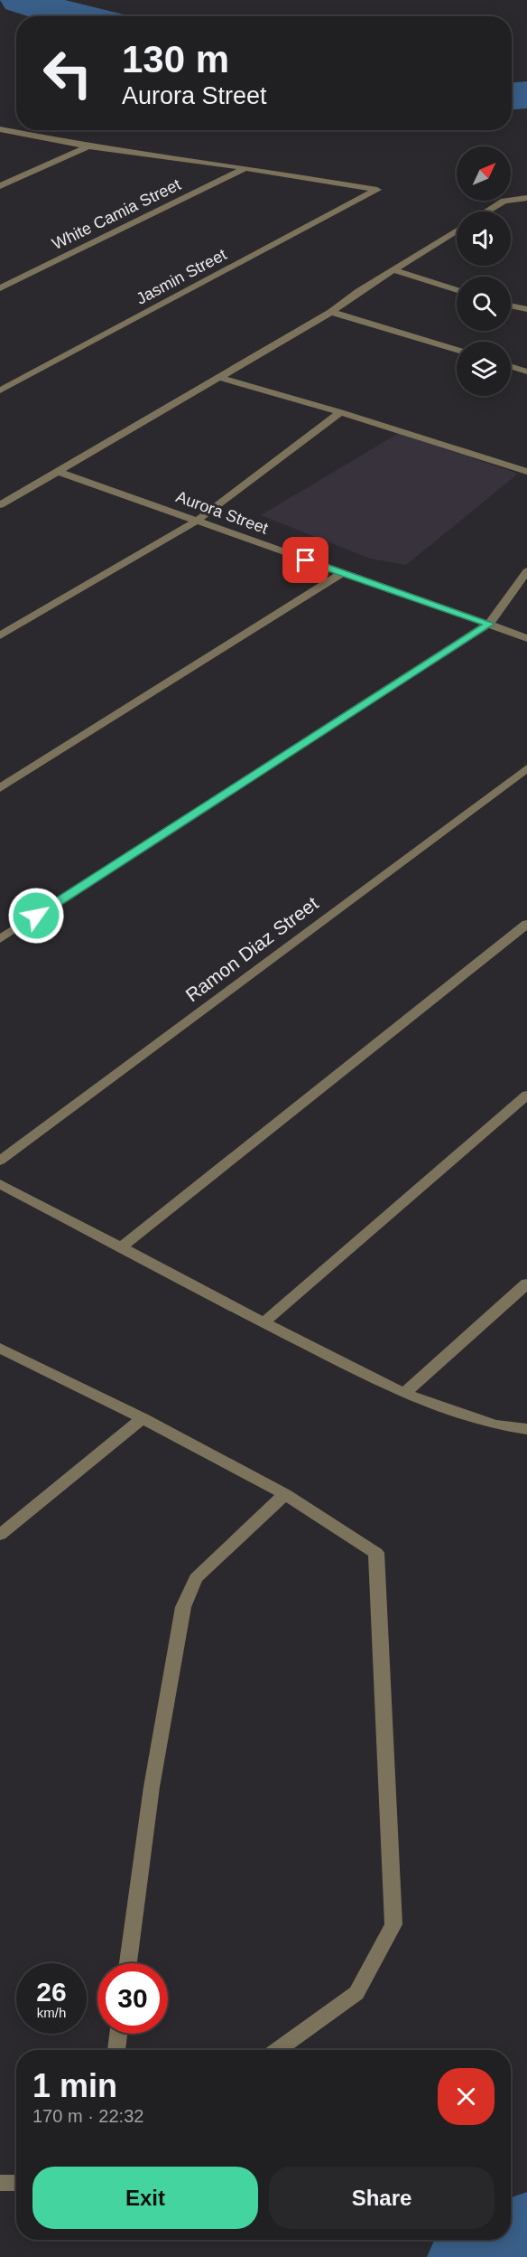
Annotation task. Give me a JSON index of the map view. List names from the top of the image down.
{
  "streets": {
    "street": [
      "White Camia Street",
      "Jasmin Street",
      "Aurora Street",
      "Ramon Diaz Street"
    ]
  },
  "crossings": [
    ["White Camia Street", "Jasmin Street"]
  ],
  "north": "top right",
  "page": {
    "turn": ["130 m", "Aurora Street"],
    "speed": "26 km/h",
    "limit": "30",
    "heading": ["1 min", "170 m · 22:32"],
    "buttons": ["Exit", "Share"]
  }
}
